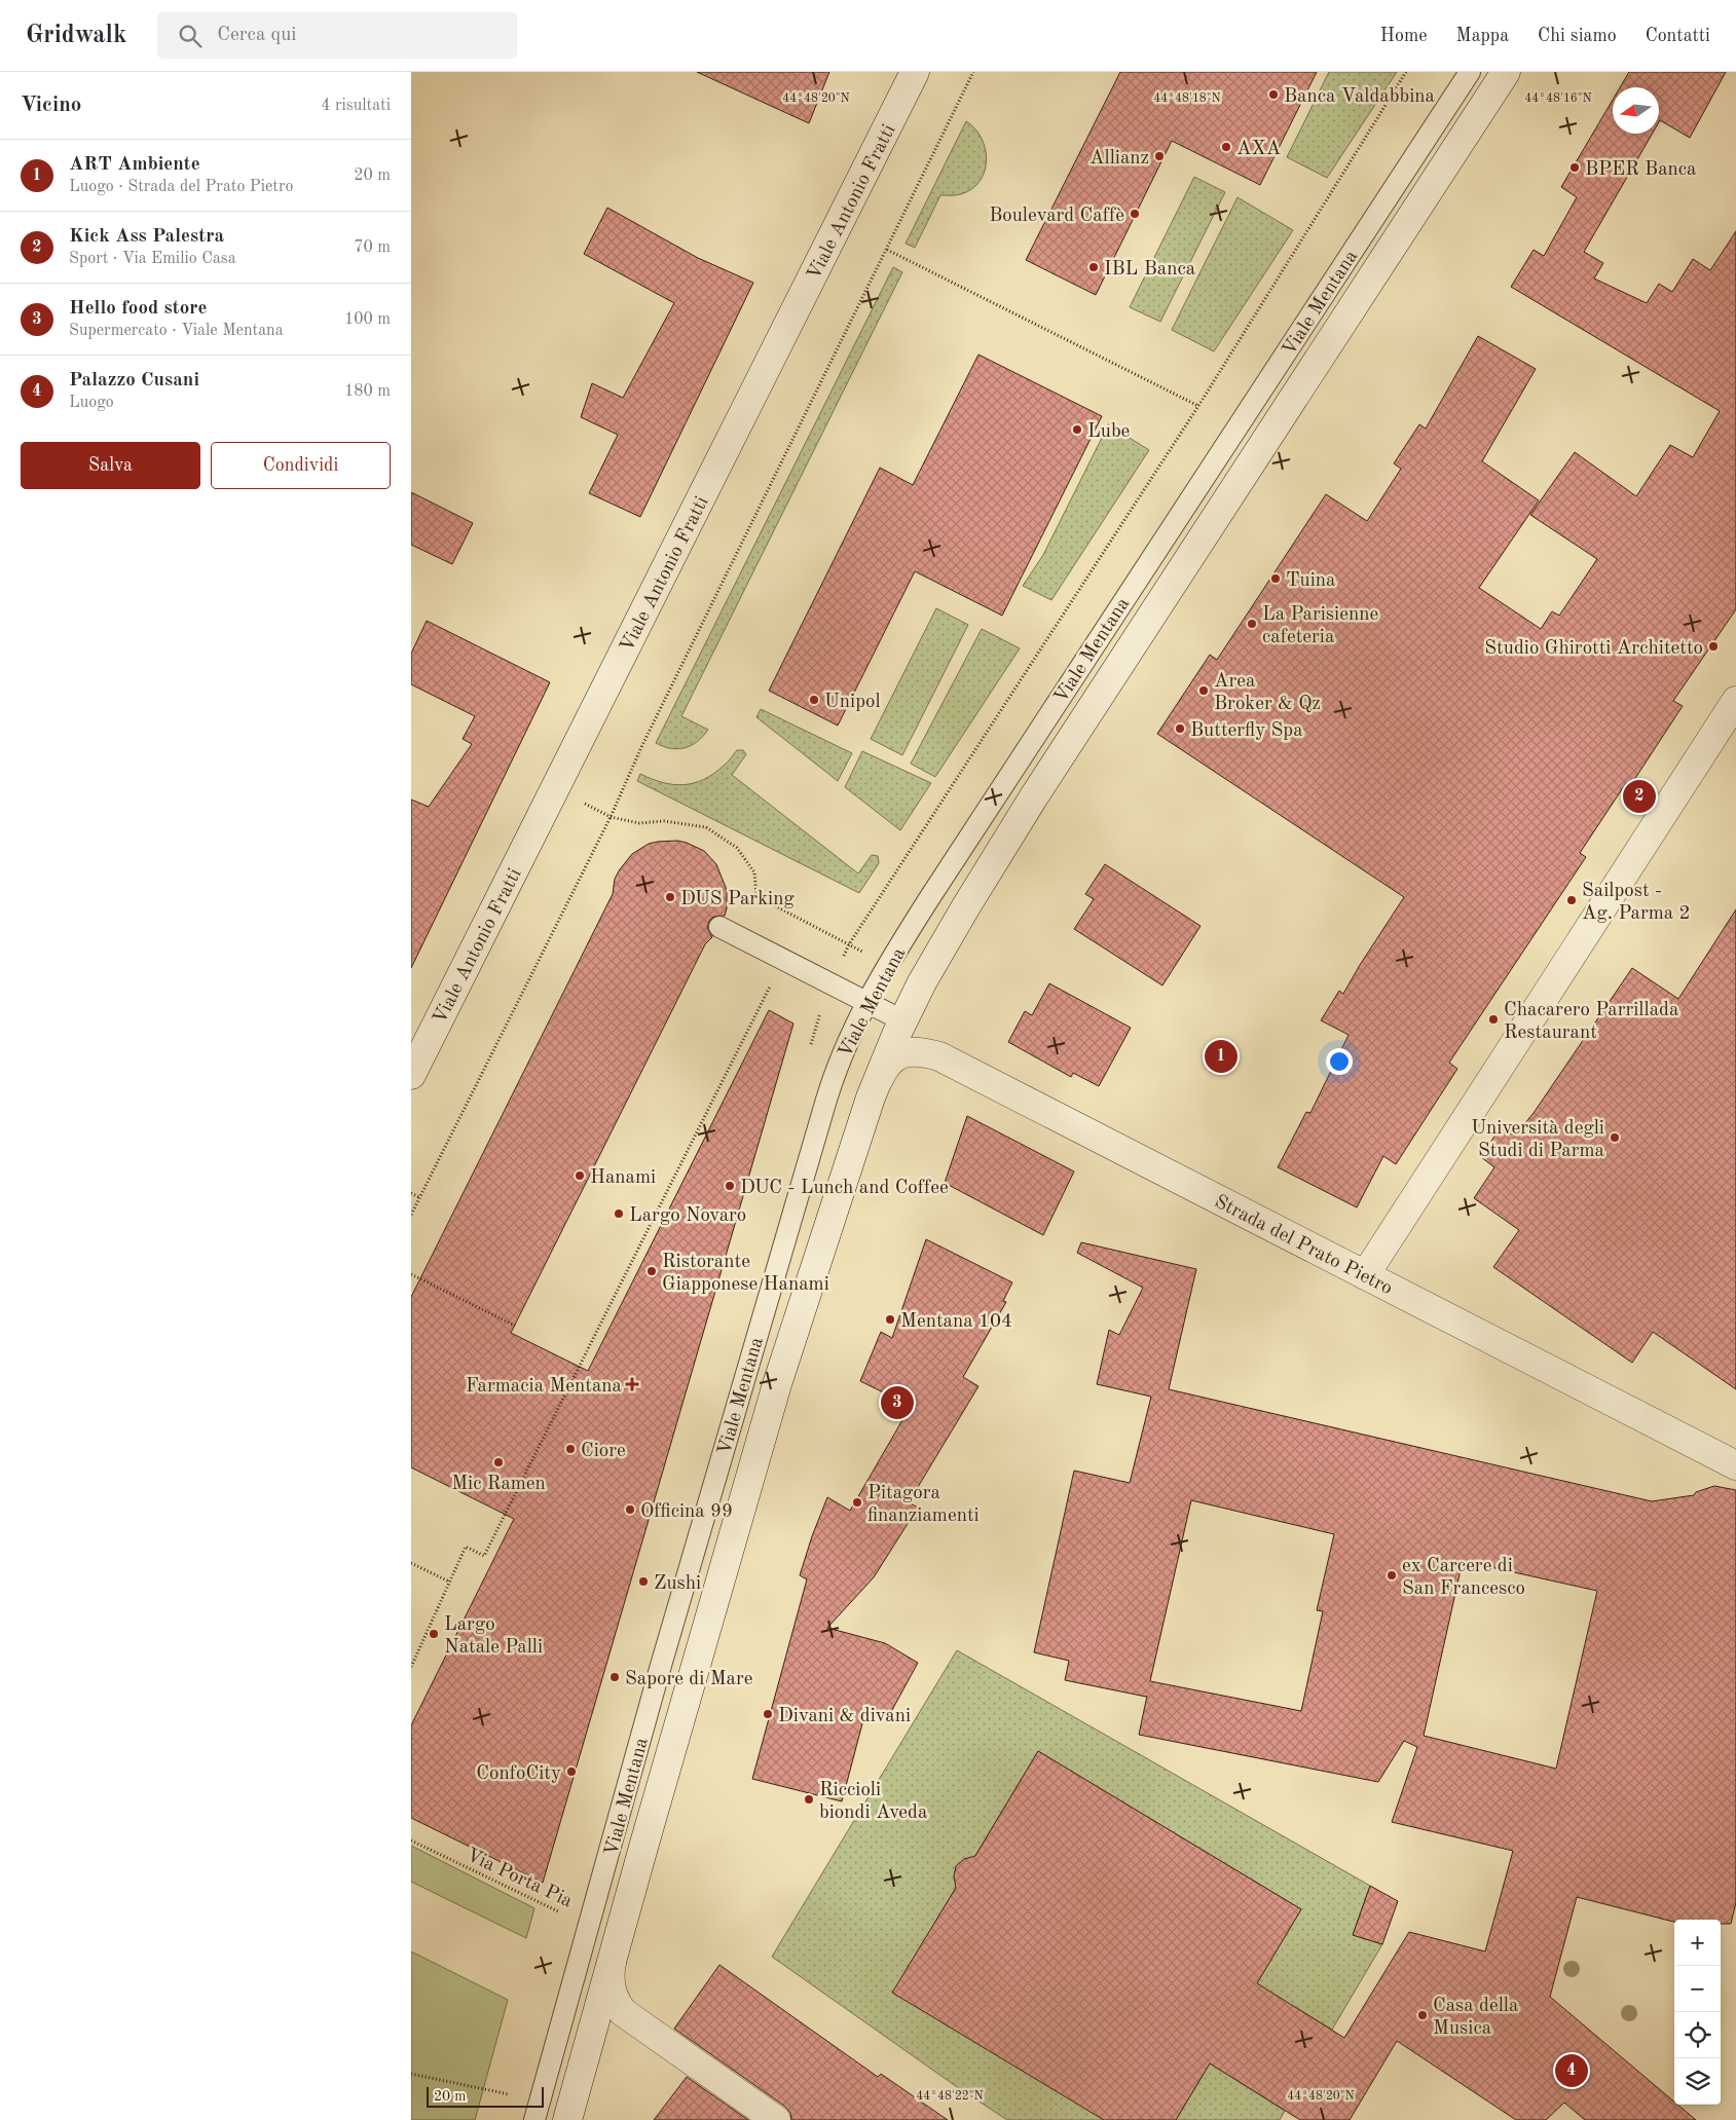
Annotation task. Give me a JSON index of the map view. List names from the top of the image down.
{
  "streets": {
    "main road": ["Viale Antonio Fratti", "Viale Mentana", "Strada del Prato Pietro"],
    "path": ["Via Porta Pia"]
  },
  "crossings": [
    ["Viale Mentana", "Strada del Prato Pietro"],
    ["Viale Mentana", "Via Porta Pia"]
  ],
  "places": {
    "other": [
      "Banca Valdabbina",
      "AXA",
      "Allianz",
      "BPER Banca",
      "Boulevard Caffè",
      "IBL Banca",
      "Lube",
      "Tuina",
      "La Parisienne cafeteria",
      "Studio Ghirotti Architetto",
      "Area Broker & Qz",
      "Unipol",
      "Butterfly Spa",
      "DUS Parking",
      "Sailpost - Ag. Parma 2",
      "Chacarero Parrillada Restaurant",
      "Università degli Studi di Parma",
      "Hanami",
      "DUC - Lunch and Coffee",
      "Largo Novaro",
      "Ristorante Giapponese Hanami",
      "Mentana 104",
      "Ciore",
      "Mic Ramen",
      "Pitagora finanziamenti",
      "Officina 99",
      "ex Carcere di San Francesco",
      "Zushi",
      "Largo Natale Palli",
      "Sapore di Mare",
      "Divani & divani",
      "ConfoCity",
      "Riccioli biondi Aveda",
      "Casa della Musica"
    ],
    "health": ["Farmacia Mentana"]
  },
  "scale_bar": "20 m",
  "north": "left",
  "page": {
    "header": "Gridwalk",
    "search": "Cerca qui",
    "nav": [
      "Home",
      "Mappa",
      "Chi siamo",
      "Contatti"
    ],
    "heading": ["Vicino", "4 risultati"],
    "list": [
      {
        "mark": "1",
        "name": "ART Ambiente",
        "note": "Luogo · Strada del Prato Pietro",
        "value": "20 m"
      },
      {
        "mark": "2",
        "name": "Kick Ass Palestra",
        "note": "Sport · Via Emilio Casa",
        "value": "70 m"
      },
      {
        "mark": "3",
        "name": "Hello food store",
        "note": "Supermercato · Viale Mentana",
        "value": "100 m"
      },
      {
        "mark": "4",
        "name": "Palazzo Cusani",
        "note": "Luogo",
        "value": "180 m"
      }
    ],
    "buttons": ["Salva", "Condividi"],
    "pins": [
      "2",
      "1",
      "3",
      "4"
    ],
    "map_buttons": ["+", "−"],
    "scale": "20 m"
  },
  "coordinates": [
    "44°48'20\"N",
    "44°48'18\"N",
    "44°48'16\"N",
    "44°48'22\"N"
  ]
}
